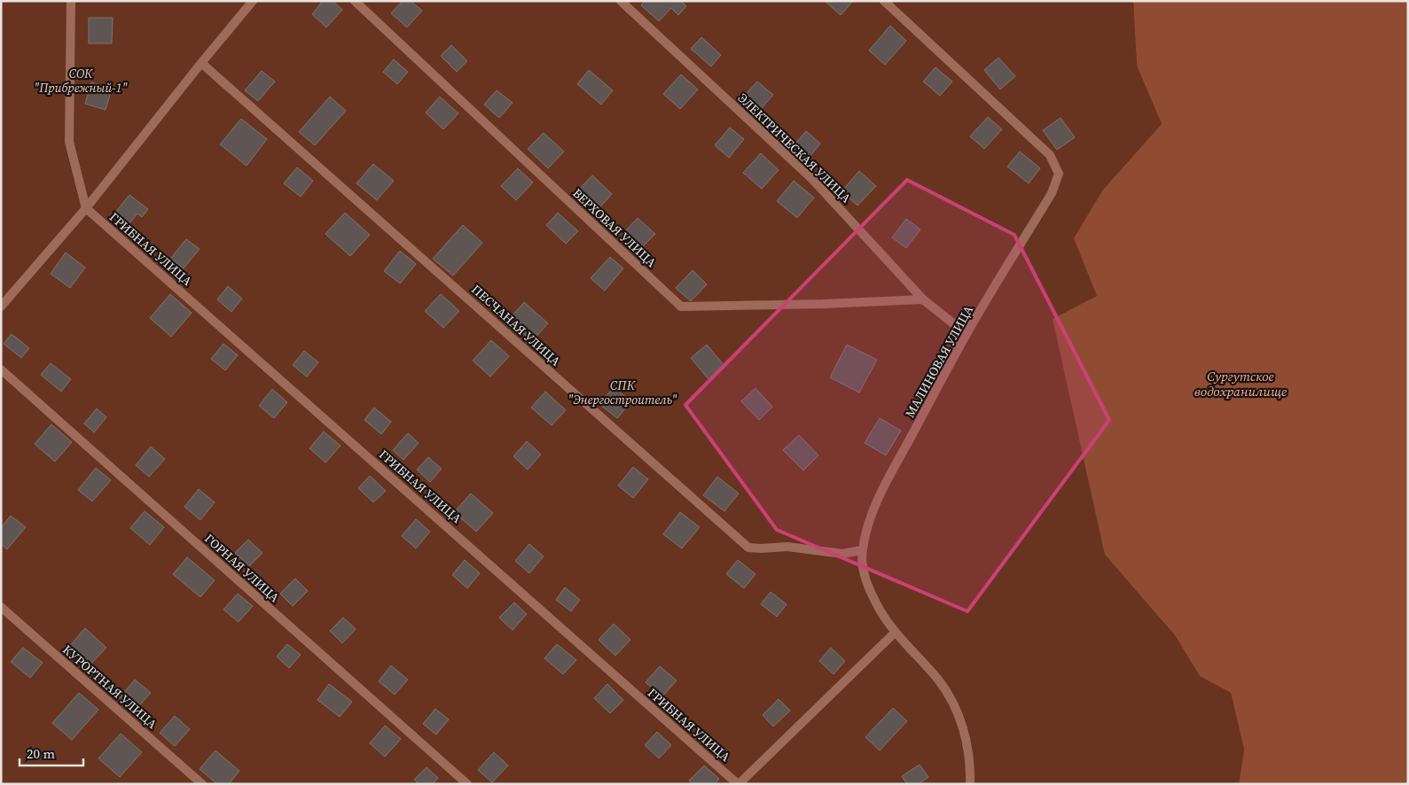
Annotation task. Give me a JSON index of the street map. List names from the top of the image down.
{
  "streets": {
    "street": [
      "ЭЛЕКТРИЧЕСКАЯ УЛИЦА",
      "ВЕРХОВАЯ УЛИЦА",
      "ГРИБНАЯ УЛИЦА",
      "ПЕСЧАНАЯ УЛИЦА",
      "МАЛИНОВАЯ УЛИЦА",
      "ГОРНАЯ УЛИЦА",
      "КУРОРТНАЯ УЛИЦА"
    ]
  },
  "crossings": [
    ["ЭЛЕКТРИЧЕСКАЯ УЛИЦА", "ВЕРХОВАЯ УЛИЦА"],
    ["ЭЛЕКТРИЧЕСКАЯ УЛИЦА", "МАЛИНОВАЯ УЛИЦА"],
    ["ПЕСЧАНАЯ УЛИЦА", "МАЛИНОВАЯ УЛИЦА"]
  ],
  "water": ["Сургутское водохранилище"],
  "parks": ["СОК \"Прибрежный-1\"", "СПК \"Энергостроитель\""],
  "scale_bar": "20 m"
}
